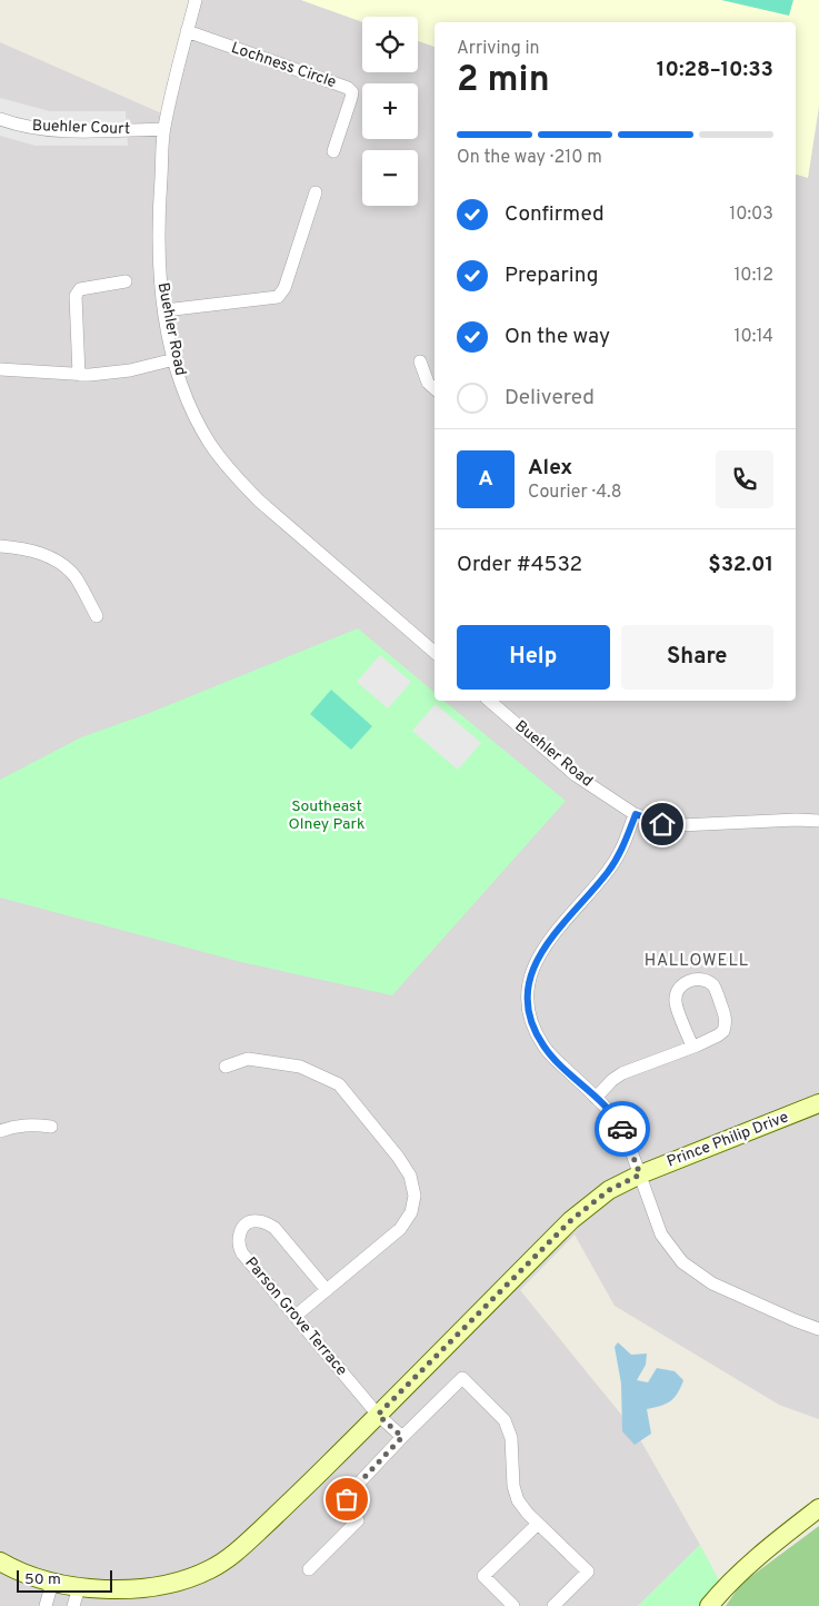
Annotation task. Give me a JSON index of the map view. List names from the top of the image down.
{
  "streets": {
    "street": [
      "Lochness Circle",
      "Buehler Court",
      "Buehler Road",
      "Prince Philip Drive",
      "Parson Grove Terrace"
    ]
  },
  "crossings": [
    ["Lochness Circle", "Buehler Road"],
    ["Buehler Court", "Buehler Road"],
    ["Prince Philip Drive", "Parson Grove Terrace"]
  ],
  "districts": ["HALLOWELL"],
  "parks": ["Southeast Olney Park"],
  "scale_bar": "50 m",
  "page": {
    "map_buttons": ["+", "−"],
    "heading": ["2 min", "Arriving in", "10:28–10:33"],
    "panel": [
      "Alex",
      "Courier · 4.8",
      "Order #4532",
      "$32.01"
    ],
    "bar": "On the way · 210 m",
    "list": [
      ["Confirmed", "10:03"],
      ["Preparing", "10:12"],
      ["On the way", "10:14"],
      "Delivered"
    ],
    "round": "A",
    "buttons": ["Help", "Share"],
    "scale": "50 m"
  }
}
